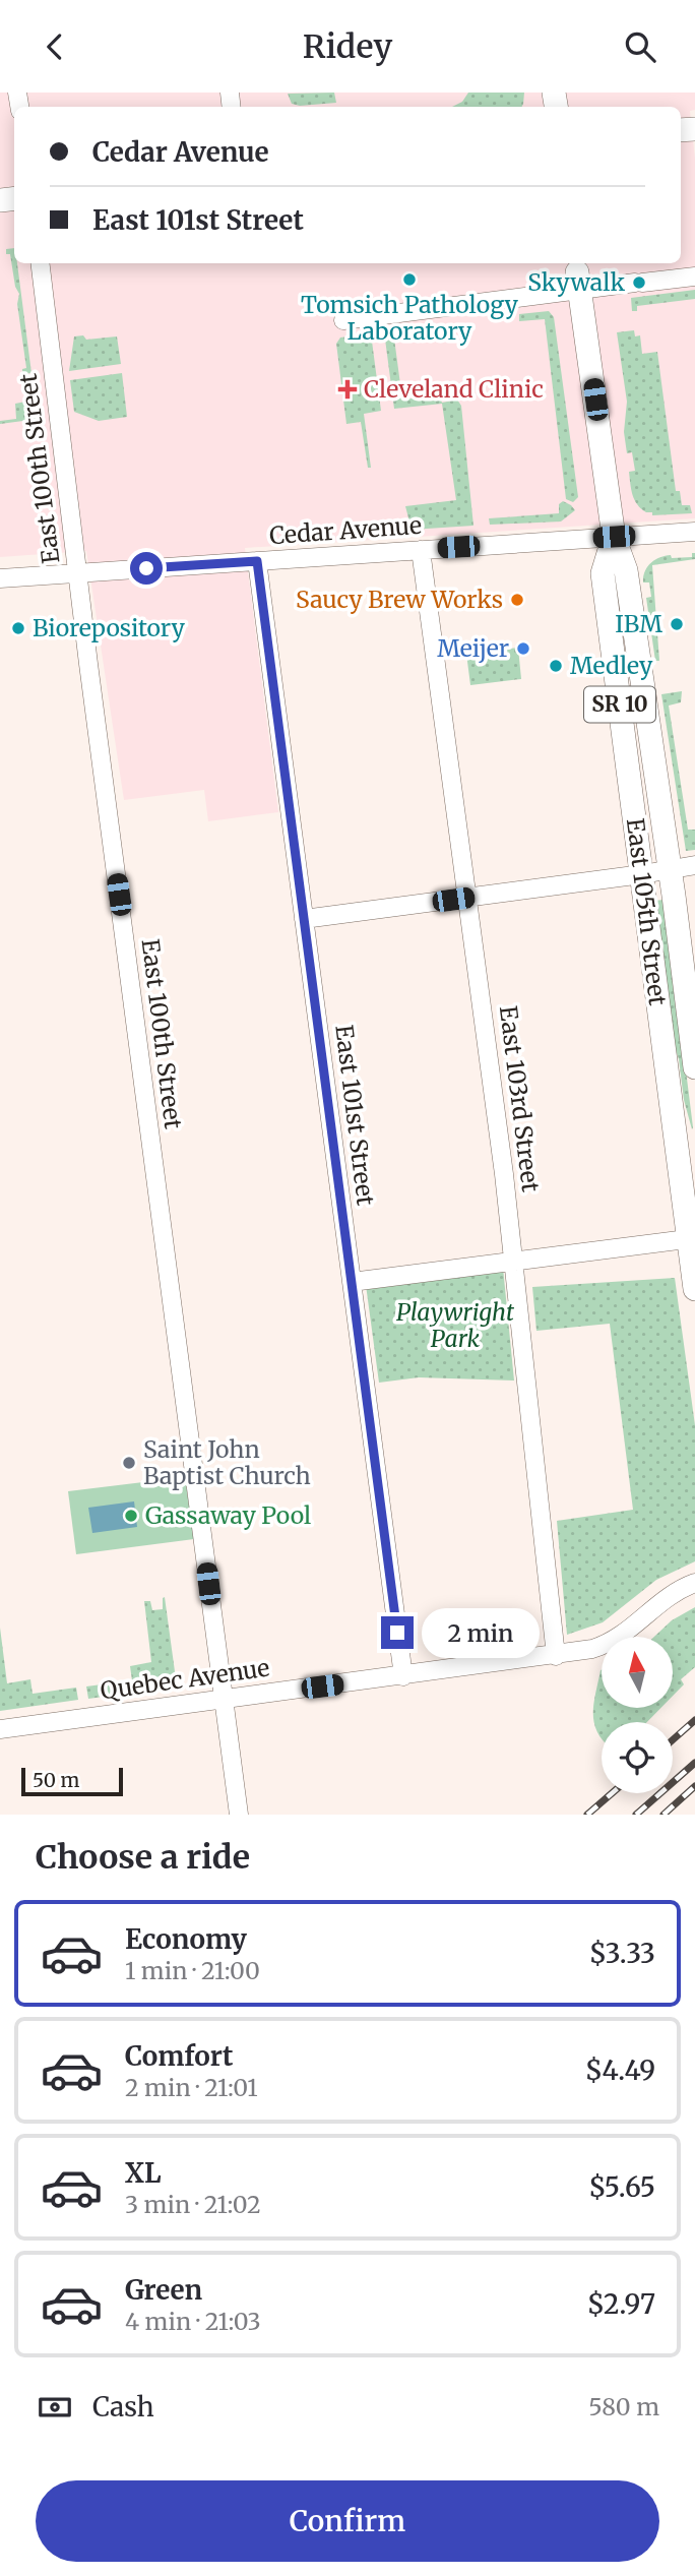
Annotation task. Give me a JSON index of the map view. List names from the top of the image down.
{
  "streets": {
    "main road": ["SR 10", "East 105th Street"],
    "street": [
      "East 100th Street",
      "Cedar Avenue",
      "East 103rd Street",
      "East 101st Street",
      "Quebec Avenue"
    ]
  },
  "crossings": [
    ["East 100th Street", "Cedar Avenue"],
    ["East 100th Street", "Quebec Avenue"],
    ["Cedar Avenue", "East 105th Street"],
    ["Cedar Avenue", "East 103rd Street"],
    ["Cedar Avenue", "East 101st Street"],
    ["East 103rd Street", "Quebec Avenue"],
    ["East 101st Street", "Quebec Avenue"]
  ],
  "parks": ["Playwright Park"],
  "places": {
    "other": [
      "Tomsich Pathology Laboratory",
      "Skywalk",
      "Saucy Brew Works",
      "IBM",
      "Biorepository",
      "Meijer",
      "Medley",
      "Saint John Baptist Church",
      "Gassaway Pool"
    ],
    "health": ["Cleveland Clinic"]
  },
  "scale_bar": "50 m",
  "north": "top",
  "page": {
    "header": "Ridey",
    "banner": ["Cedar Avenue", "East 101st Street"],
    "bubble": "2 min",
    "scale": "50 m",
    "heading": "Choose a ride",
    "list": [
      {
        "name": "Economy",
        "note": "1 min · 21:00",
        "value": "$3.33"
      },
      {
        "name": "Comfort",
        "note": "2 min · 21:01",
        "value": "$4.49"
      },
      {
        "name": "XL",
        "note": "3 min · 21:02",
        "value": "$5.65"
      },
      {
        "name": "Green",
        "note": "4 min · 21:03",
        "value": "$2.97"
      }
    ],
    "pay": ["Cash", "580 m"],
    "buttons": "Confirm"
  }
}
